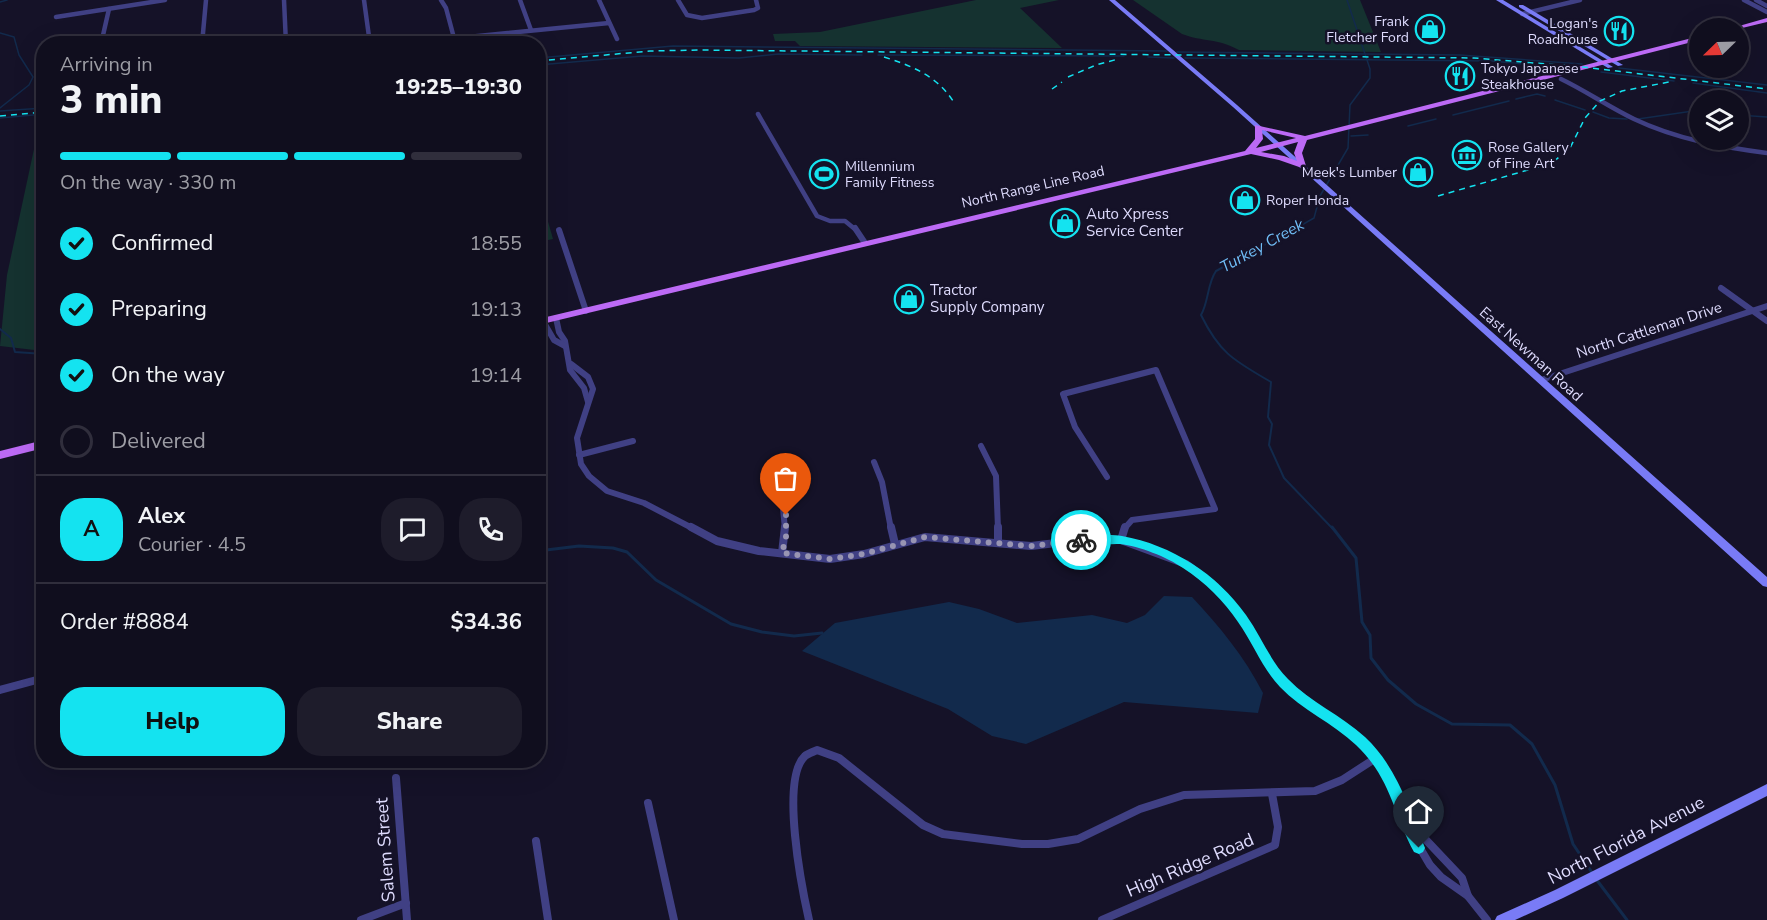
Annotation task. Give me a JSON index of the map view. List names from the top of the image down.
{
  "streets": {
    "main road": ["North Range Line Road"],
    "street": [
      "North Cattleman Drive",
      "East Newman Road",
      "North Florida Avenue",
      "Salem Street",
      "High Ridge Road"
    ]
  },
  "crossings": [
    ["North Range Line Road", "East Newman Road"],
    ["North Cattleman Drive", "East Newman Road"]
  ],
  "water": ["Turkey Creek"],
  "places": {
    "shop": [
      "Frank Fletcher Ford",
      "Meek's Lumber",
      "Roper Honda",
      "Auto Xpress Service Center",
      "Tractor Supply Company"
    ],
    "restaurant": ["Logan's Roadhouse", "Tokyo Japanese Steakhouse"],
    "museum": ["Rose Gallery of Fine Art"],
    "sports": ["Millennium Family Fitness"]
  },
  "north": "bottom left",
  "page": {
    "heading": ["3 min", "Arriving in", "19:25–19:30"],
    "panel": [
      "Alex",
      "Courier · 4.5",
      "Order #8884",
      "$34.36"
    ],
    "bar": "On the way · 330 m",
    "list": [
      ["Confirmed", "18:55"],
      ["Preparing", "19:13"],
      ["On the way", "19:14"],
      "Delivered"
    ],
    "round": "A",
    "buttons": ["Help", "Share"]
  }
}
